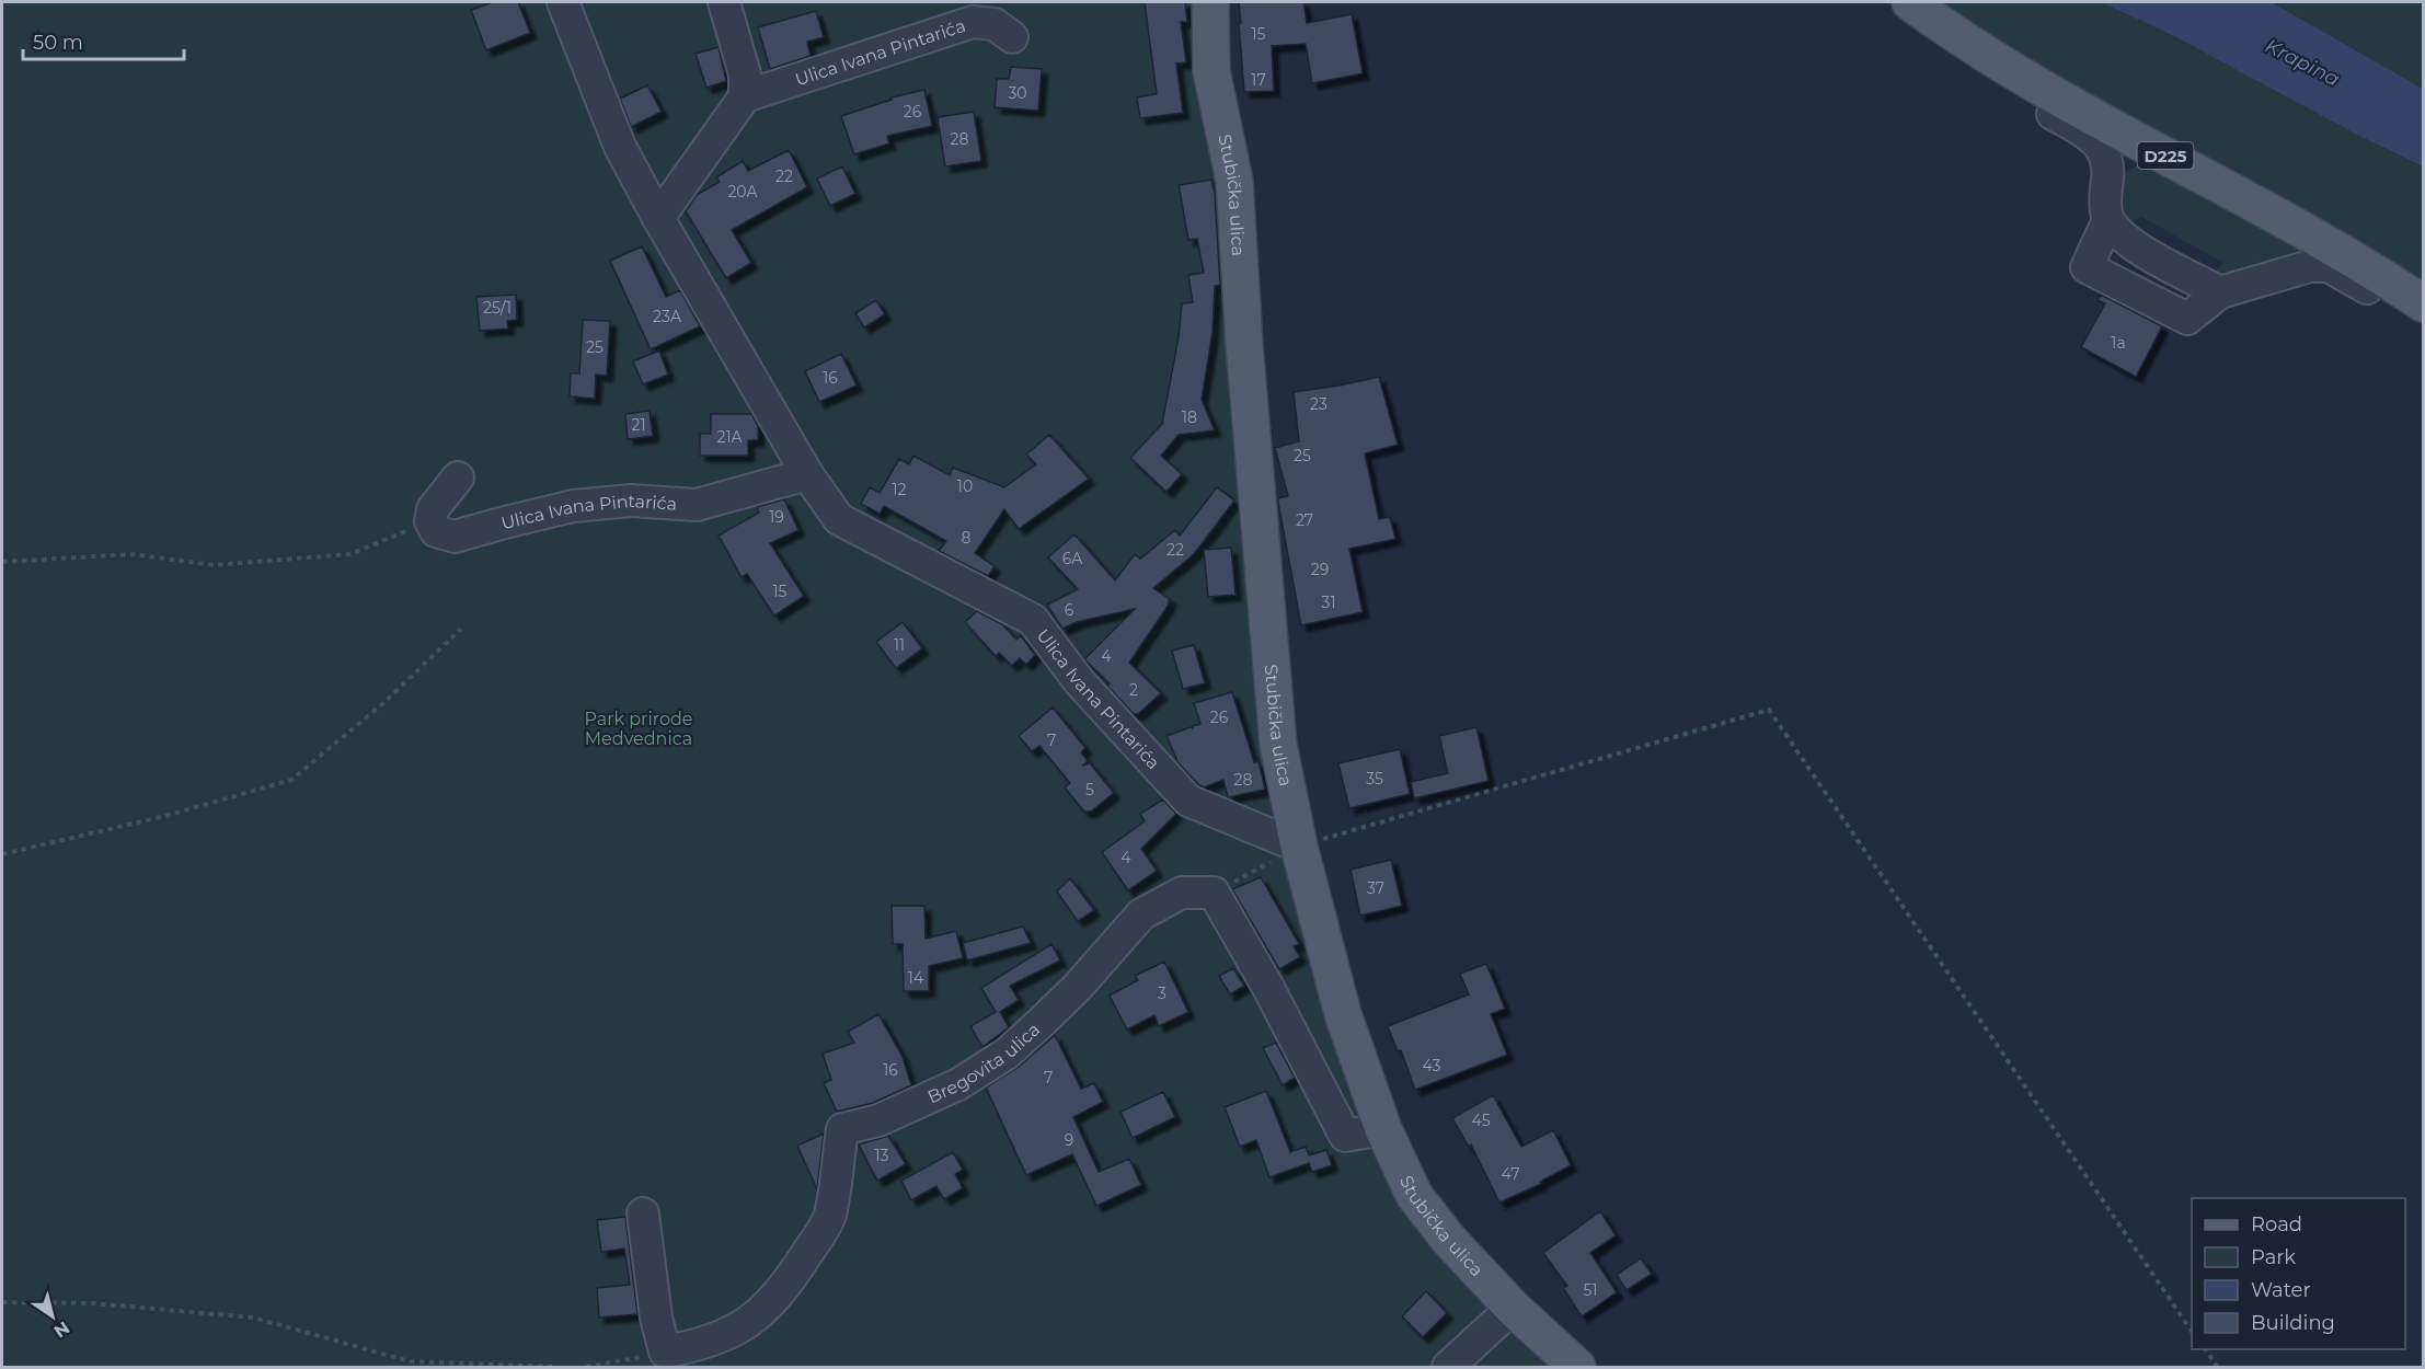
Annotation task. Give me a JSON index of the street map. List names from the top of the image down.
{
  "streets": {
    "main road": ["D225", "Stubička ulica"],
    "street": ["Ulica Ivana Pintarića", "Bregovita ulica"]
  },
  "crossings": [
    ["Ulica Ivana Pintarića", "Stubička ulica"]
  ],
  "water": ["Krapina"],
  "parks": ["Park prirode Medvednica"],
  "house_numbers": [
    "15",
    "17",
    "30",
    "26",
    "28",
    "22",
    "20A",
    "25/1",
    "23A",
    "1a",
    "25",
    "16",
    "23",
    "18",
    "21",
    "21A",
    "25",
    "10",
    "12",
    "19",
    "27",
    "8",
    "22",
    "6A",
    "29",
    "15",
    "31",
    "6",
    "11",
    "4",
    "2",
    "26",
    "7",
    "35",
    "28",
    "5",
    "4",
    "37",
    "14",
    "3",
    "43",
    "16",
    "7",
    "45",
    "9",
    "13",
    "47",
    "51"
  ],
  "legend": [
    "Road",
    "Park",
    "Water",
    "Building"
  ],
  "scale_bar": "50 m",
  "north": "bottom right"
}
